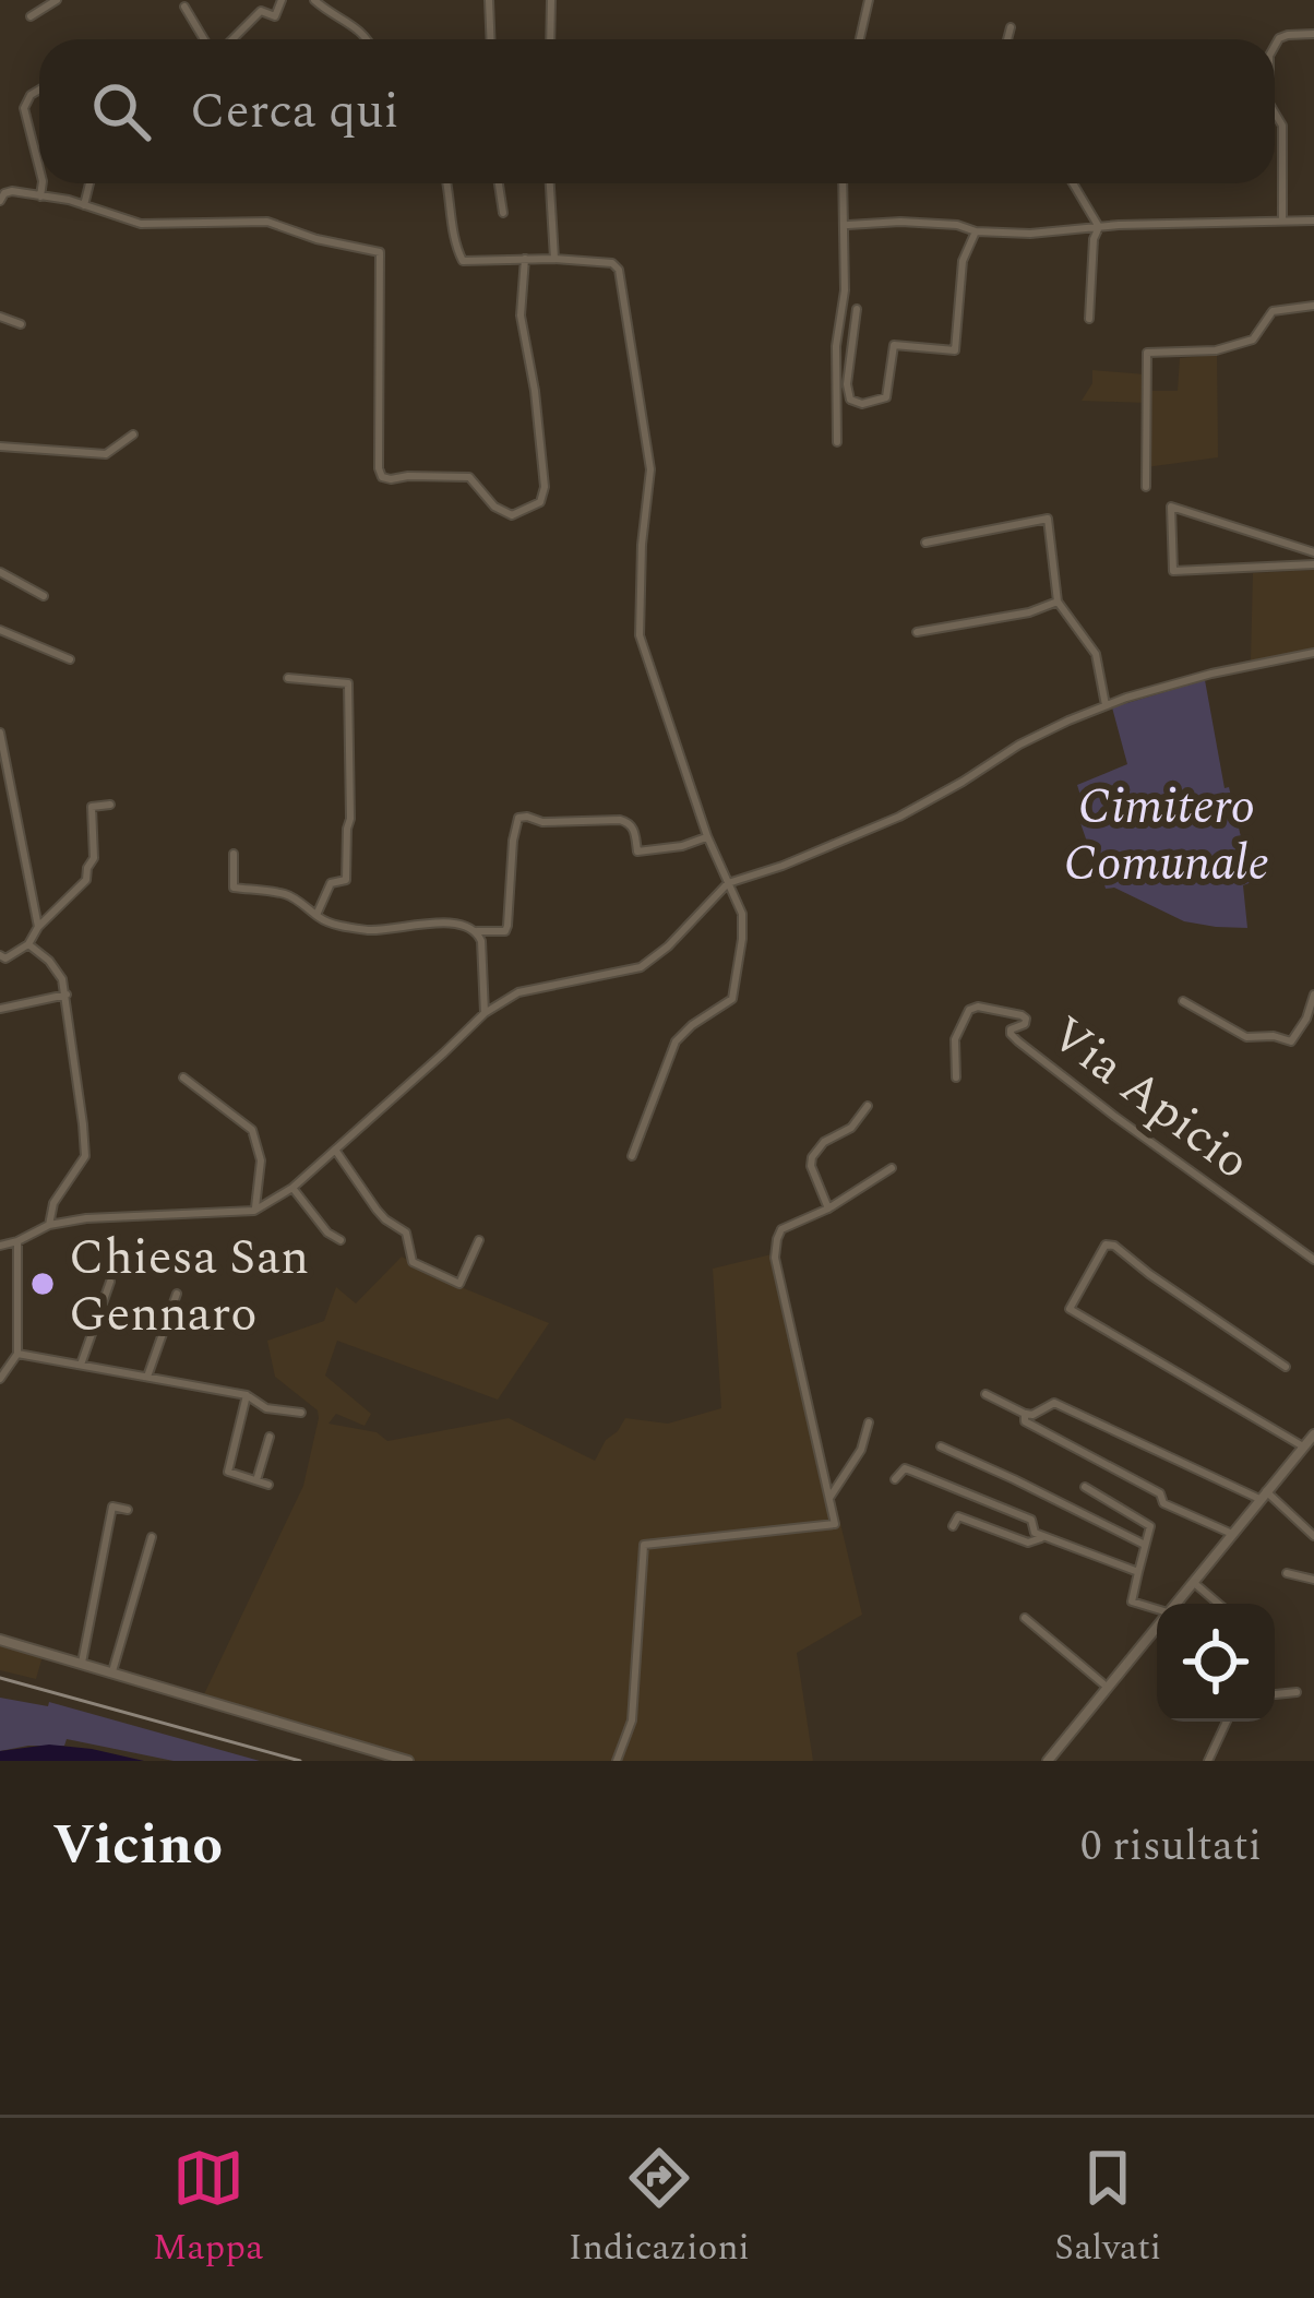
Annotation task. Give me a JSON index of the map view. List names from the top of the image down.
{
  "streets": {
    "street": ["Via Apicio"]
  },
  "parks": ["Cimitero Comunale"],
  "places": ["Chiesa San Gennaro"],
  "page": {
    "search": "Cerca qui",
    "heading": ["Vicino", "0 risultati"],
    "nav": ["Mappa", "Indicazioni", "Salvati"]
  }
}
